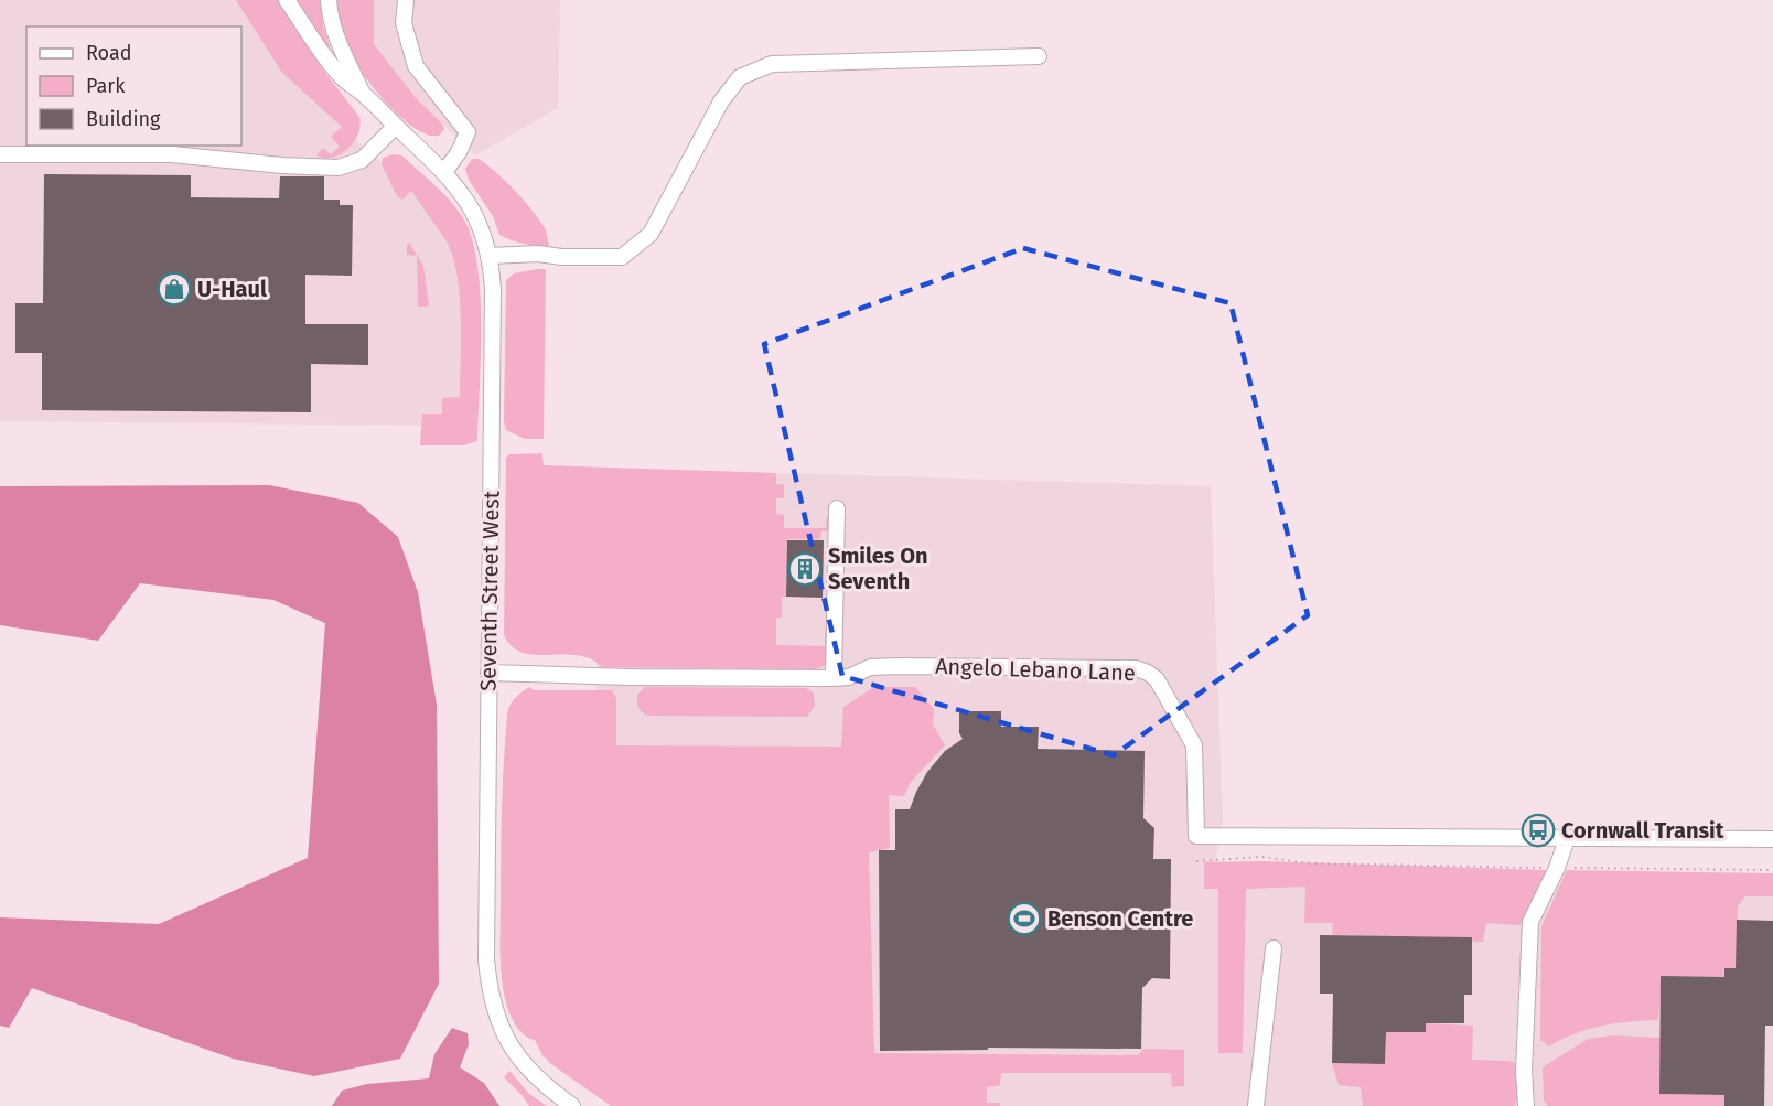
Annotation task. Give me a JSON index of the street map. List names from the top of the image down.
{
  "streets": {
    "street": ["Seventh Street West", "Angelo Lebano Lane"]
  },
  "crossings": [
    ["Seventh Street West", "Angelo Lebano Lane"]
  ],
  "places": {
    "shop": ["U-Haul"],
    "building": ["Smiles On Seventh"],
    "bus stop": ["Cornwall Transit"],
    "sports": ["Benson Centre"]
  },
  "legend": ["Road", "Park", "Building"]
}
